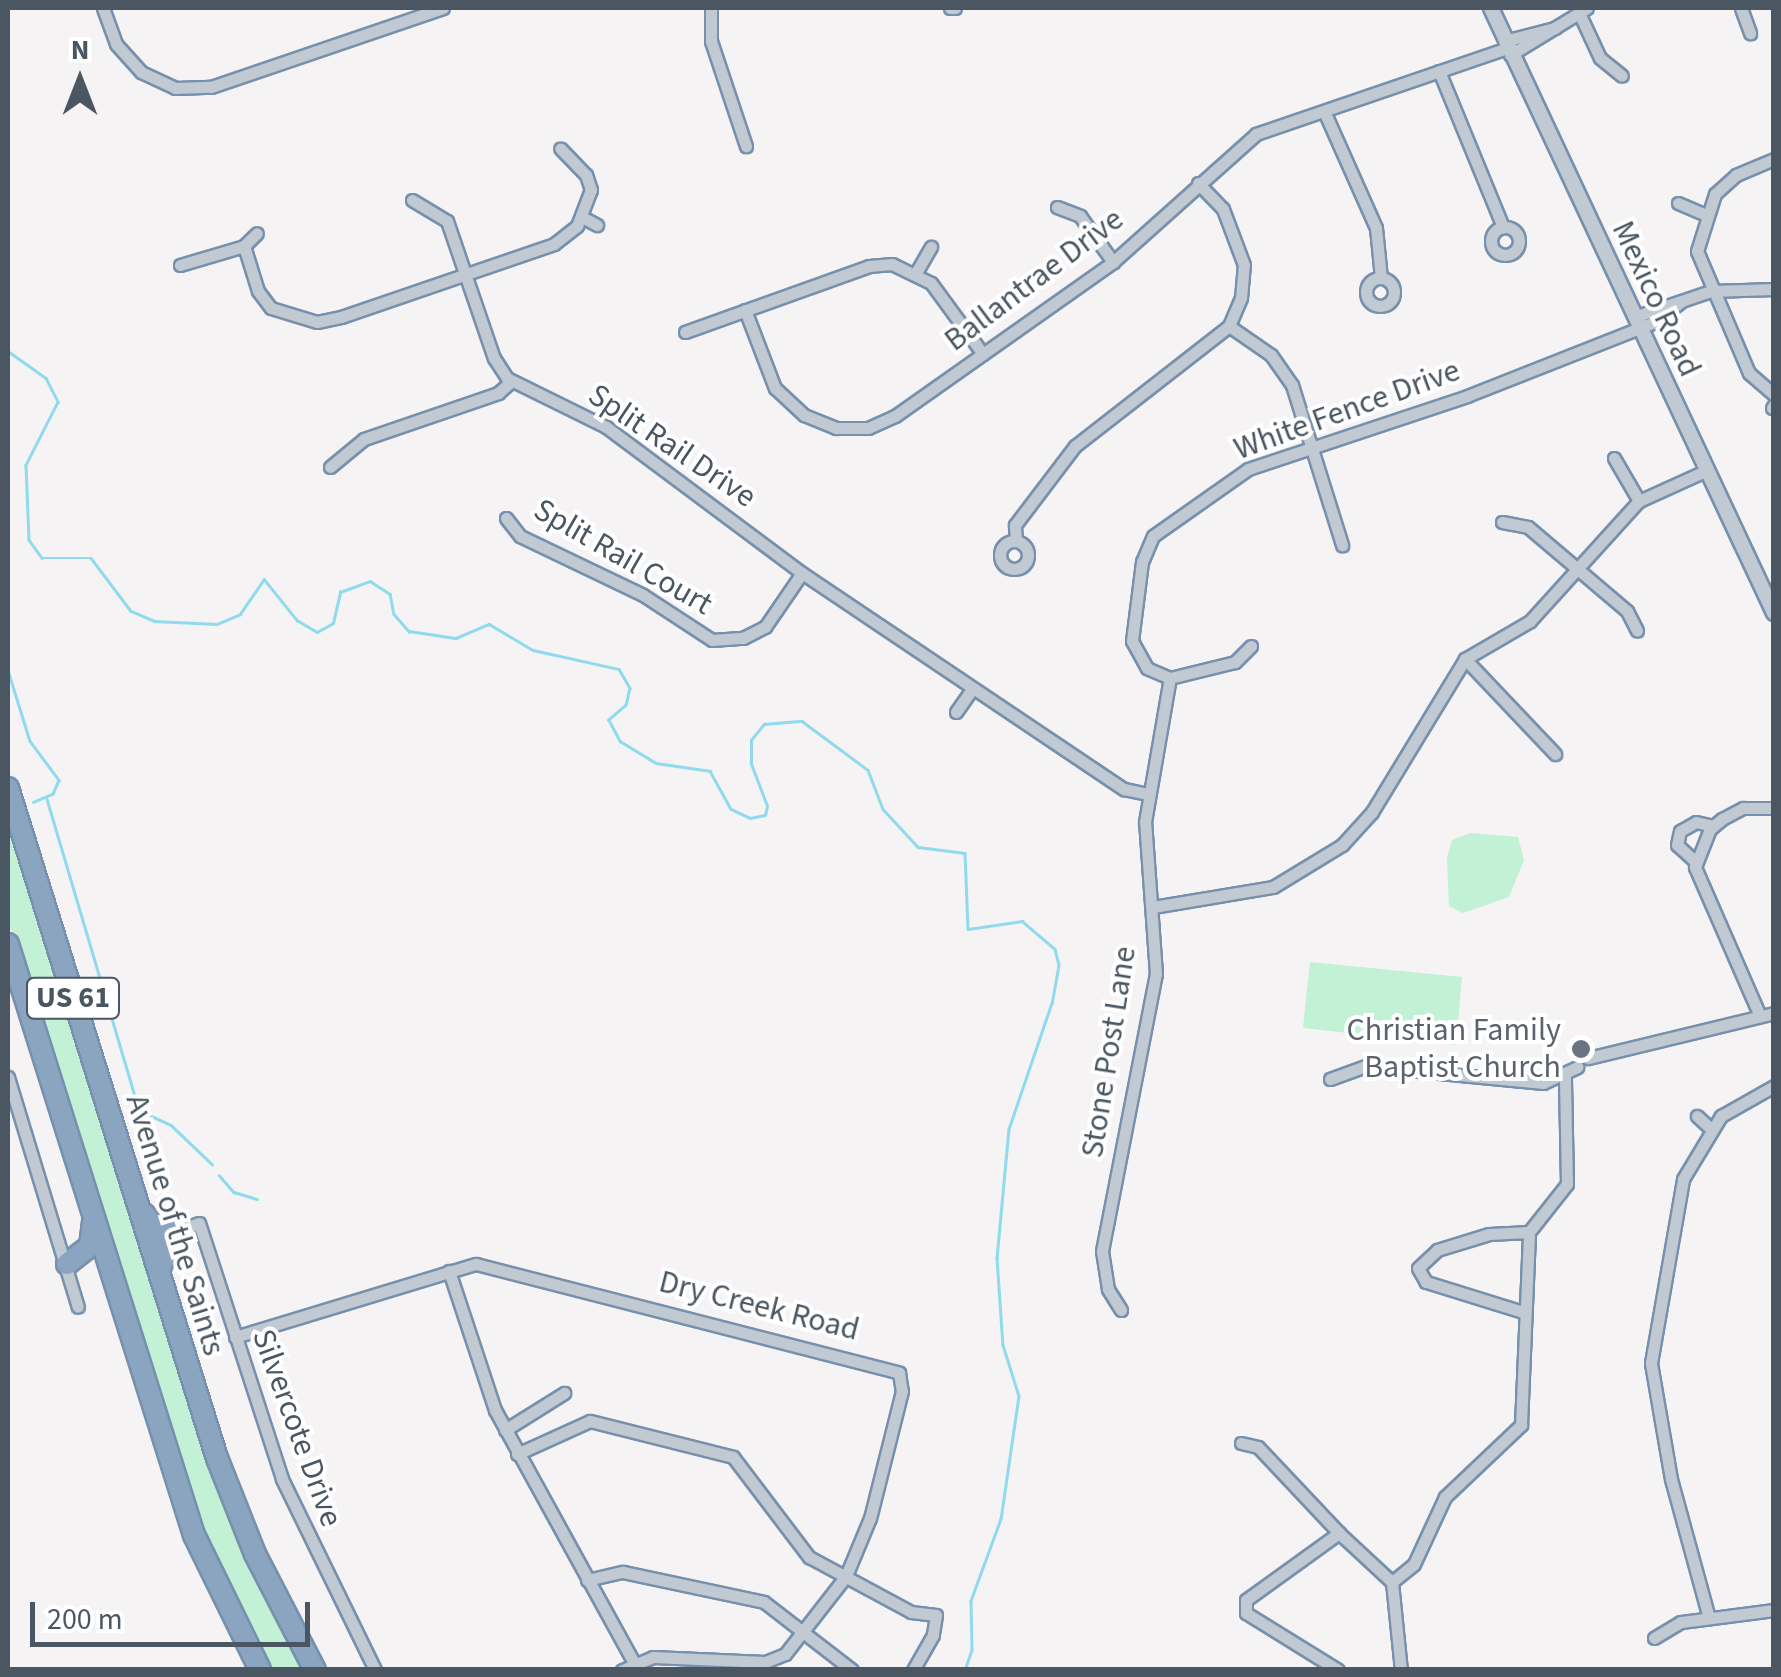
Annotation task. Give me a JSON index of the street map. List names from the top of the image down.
{
  "streets": {
    "highway": ["US 61", "Avenue of the Saints"],
    "street": [
      "Ballantrae Drive",
      "Mexico Road",
      "White Fence Drive",
      "Split Rail Drive",
      "Split Rail Court",
      "Stone Post Lane",
      "Dry Creek Road",
      "Silvercote Drive"
    ]
  },
  "crossings": [
    ["Ballantrae Drive", "Mexico Road"],
    ["Mexico Road", "White Fence Drive"],
    ["White Fence Drive", "Stone Post Lane"],
    ["Split Rail Drive", "Split Rail Court"],
    ["Split Rail Drive", "Stone Post Lane"],
    ["Dry Creek Road", "Silvercote Drive"]
  ],
  "places": ["Christian Family Baptist Church"],
  "scale_bar": "200 m",
  "north": "top"
}
